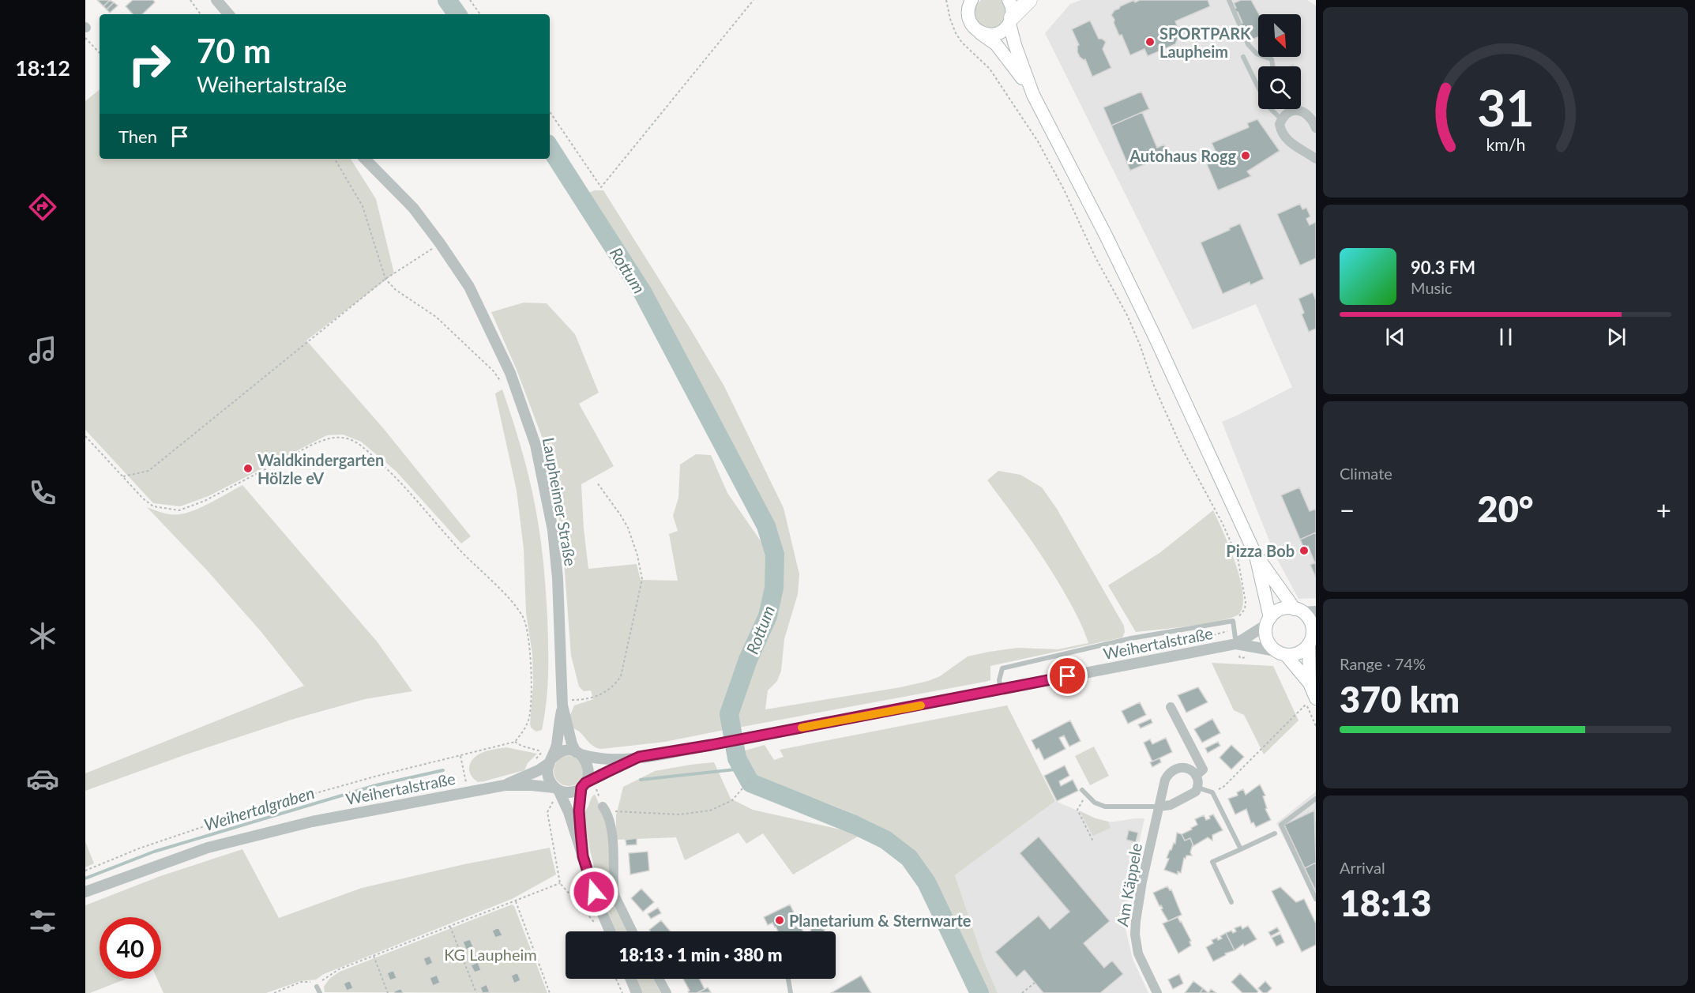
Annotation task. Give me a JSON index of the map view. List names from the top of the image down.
{
  "streets": {
    "street": ["Laupheimer Straße", "Weihertalstraße", "Am Käppele"]
  },
  "crossings": [
    ["Laupheimer Straße", "Weihertalstraße"]
  ],
  "water": ["Rottum", "Weihertalgraben"],
  "parks": ["KG Laupheim"],
  "places": [
    "SPORTPARK Laupheim",
    "Autohaus Rogg",
    "Waldkindergarten Hölzle eV",
    "Pizza Bob",
    "Planetarium & Sternwarte"
  ],
  "north": "bottom right",
  "page": {
    "tabs": "18:12",
    "turn": ["70 m", "Weihertalstraße"],
    "then": "Then",
    "song": ["90.3 FM", "Music"],
    "tile": [
      "Climate",
      ["Range · 74%", "370 km"],
      ["Arrival", "18:13"]
    ],
    "heat": ["−", "20°", "+"],
    "limit": "40",
    "trip": "18:13 · 1 min · 380 m",
    "gauge": ["31", "km/h"]
  }
}
